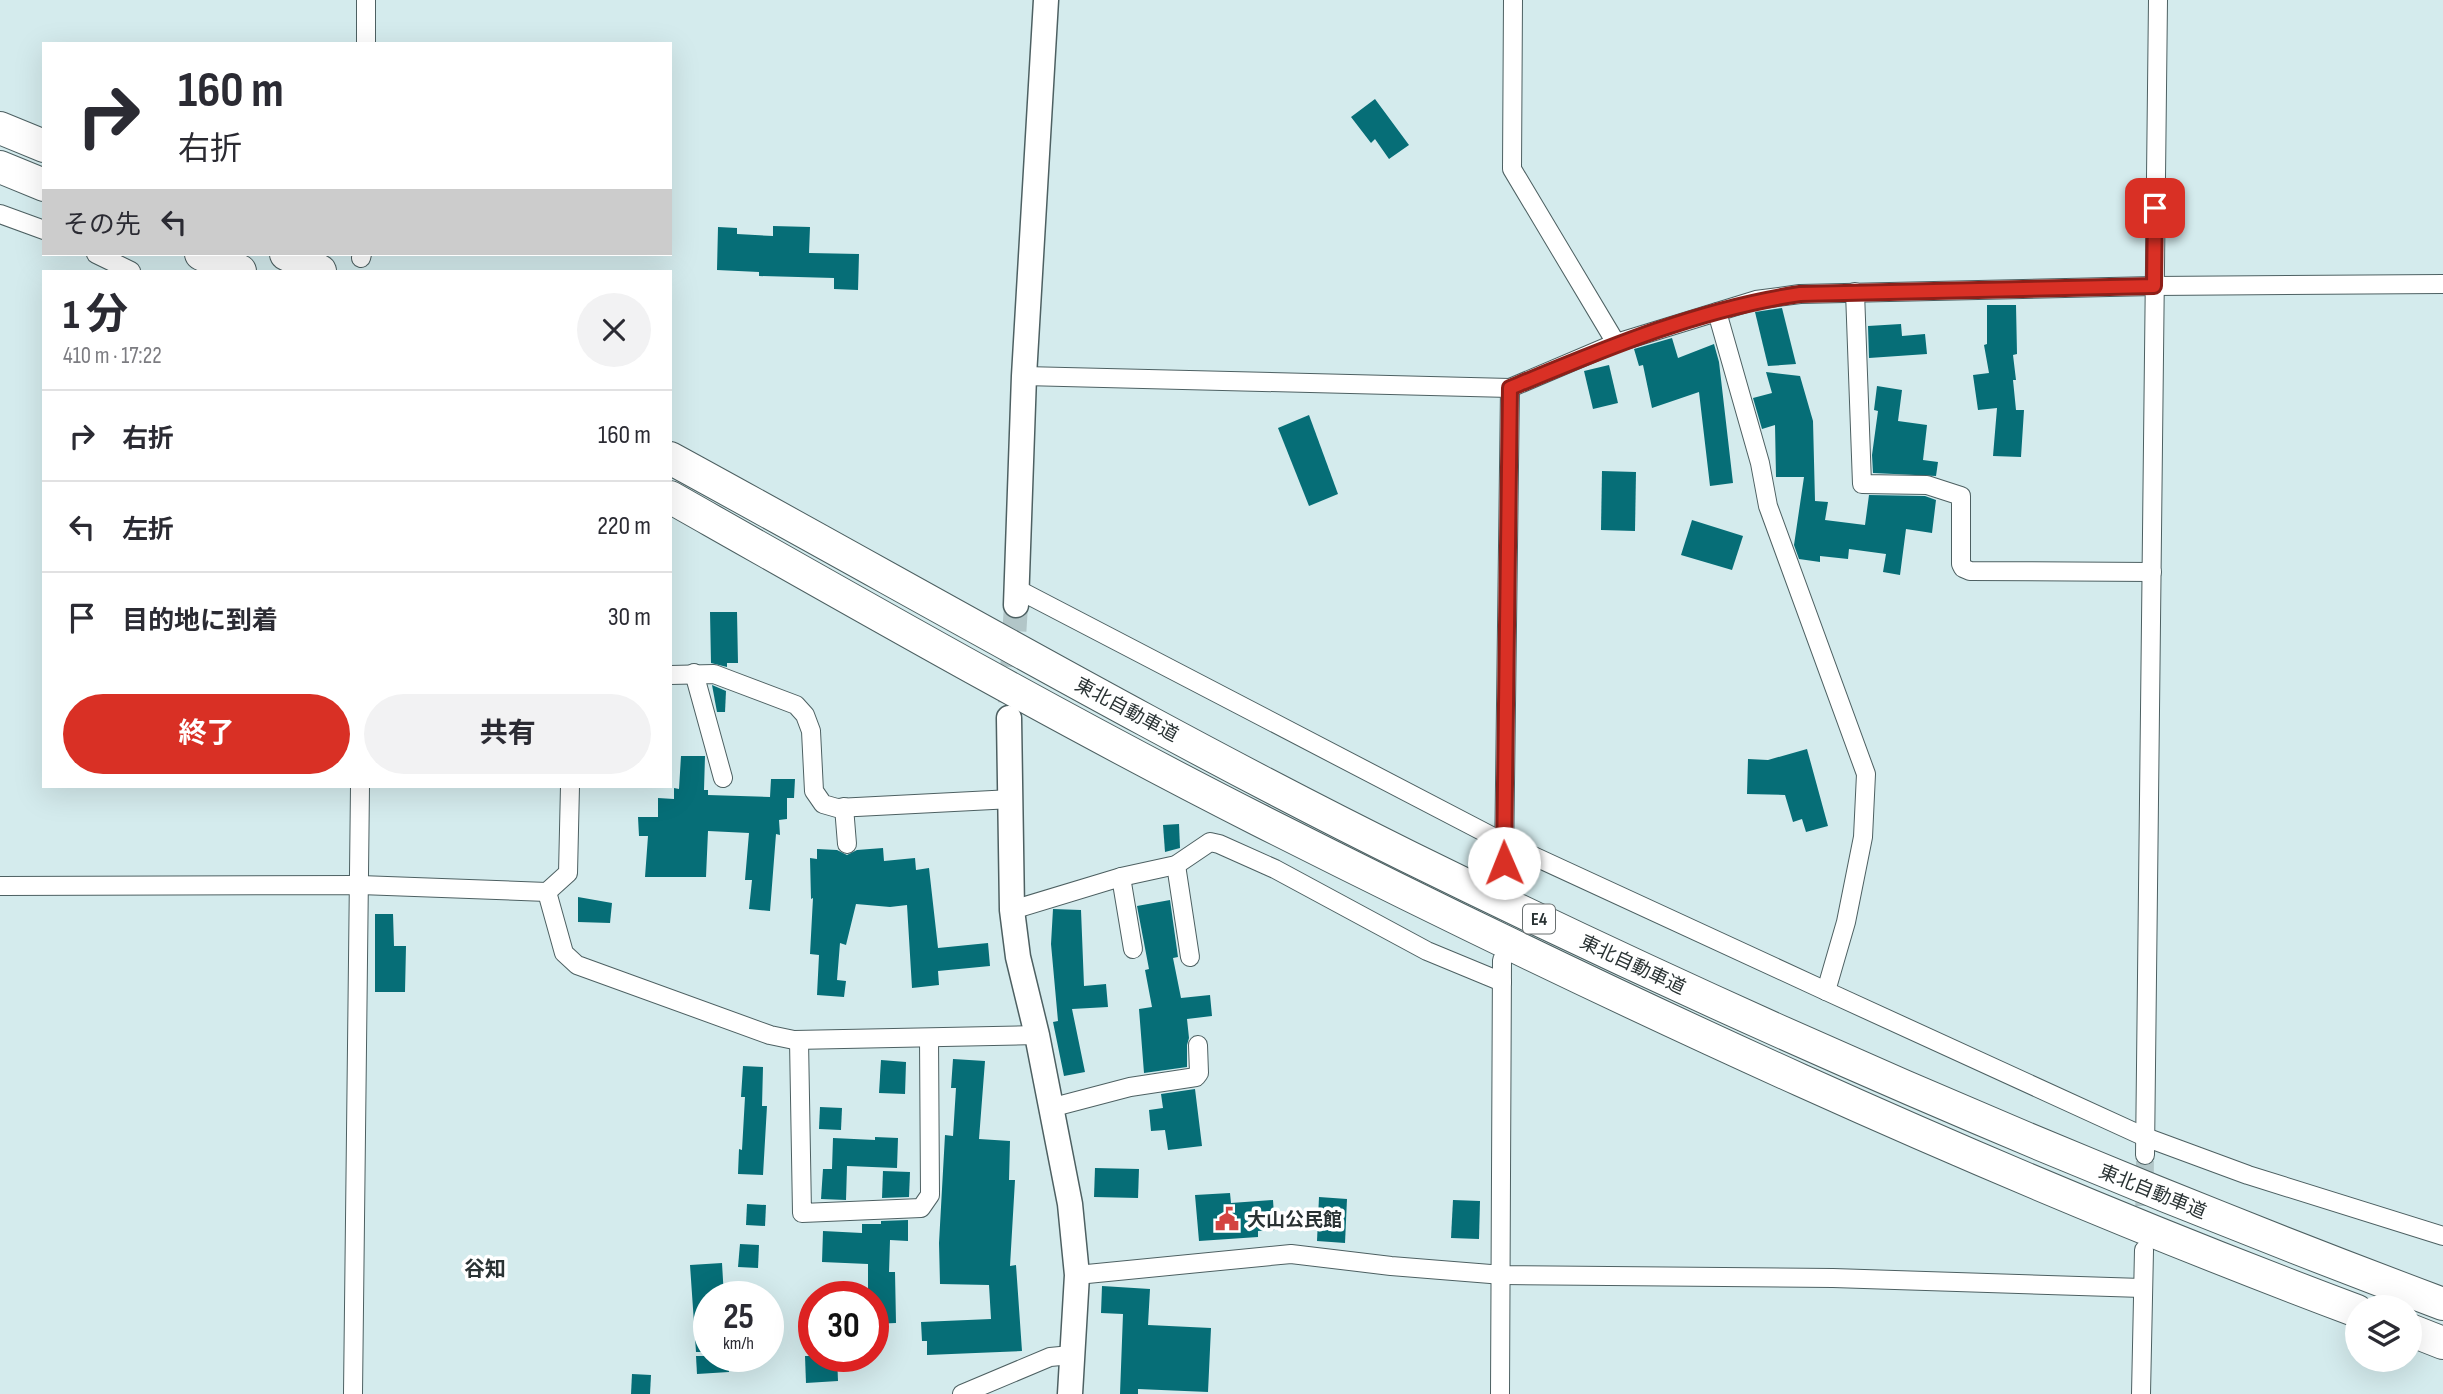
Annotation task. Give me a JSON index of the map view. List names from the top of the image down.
{
  "streets": {
    "highway": ["東北自動車道", "E4"]
  },
  "districts": ["谷知"],
  "places": {
    "public building": ["大山公民館"]
  },
  "page": {
    "turn": ["160 m", "右折"],
    "then": "その先",
    "heading": ["1 分", "410 m · 17:22"],
    "list": [
      {
        "name": "右折",
        "value": "160 m"
      },
      {
        "name": "左折",
        "value": "220 m"
      },
      {
        "name": "目的地に到着",
        "value": "30 m"
      }
    ],
    "buttons": ["終了", "共有"],
    "speed": "25 km/h",
    "limit": "30"
  }
}
